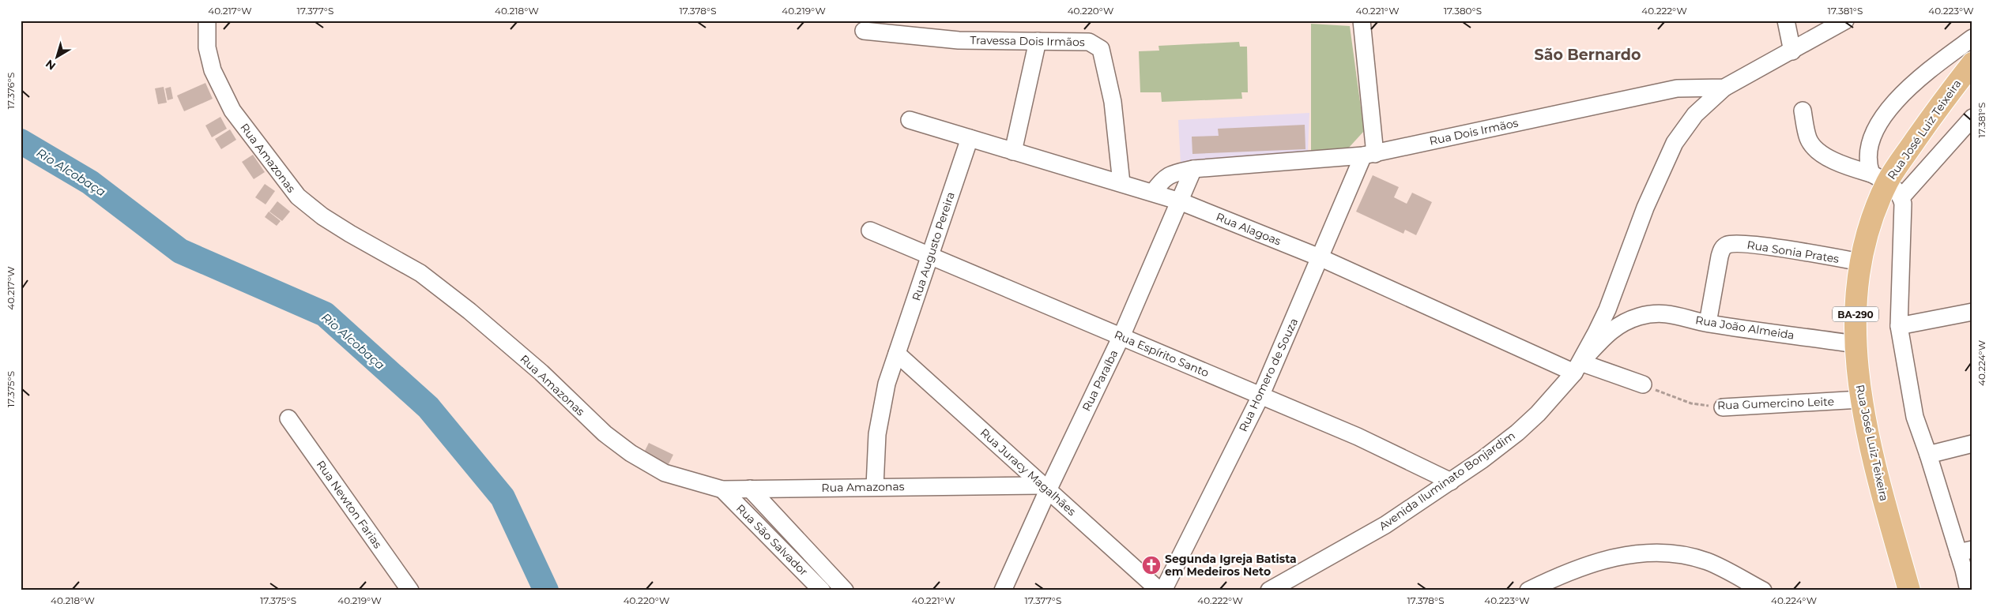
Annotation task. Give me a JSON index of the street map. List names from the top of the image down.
{
  "streets": {
    "main road": ["Rua José Luiz Teixeira", "BA-290"],
    "street": [
      "Travessa Dois Irmãos",
      "Rua Dois Irmãos",
      "Rua Amazonas",
      "Rua Alagoas",
      "Rua Augusto Pereira",
      "Rua Sonia Prates",
      "Rua João Almeida",
      "Rua Espírito Santo",
      "Rua Homero de Souza",
      "Rua Paraíba",
      "Rua Gumercino Leite",
      "Rua Juracy Magalhães",
      "Avenida Iluminato Bonjardim",
      "Rua Newton Farias",
      "Rua São Salvador"
    ]
  },
  "crossings": [
    ["Travessa Dois Irmãos", "Rua Alagoas"],
    ["Rua José Luiz Teixeira", "Rua Sonia Prates"],
    ["Rua José Luiz Teixeira", "Rua João Almeida"],
    ["Rua José Luiz Teixeira", "Rua Gumercino Leite"],
    ["Rua Dois Irmãos", "Rua Alagoas"],
    ["Rua Dois Irmãos", "Rua Homero de Souza"],
    ["Rua Dois Irmãos", "Rua Paraíba"],
    ["Rua Dois Irmãos", "Avenida Iluminato Bonjardim"],
    ["Rua Amazonas", "Rua Augusto Pereira"],
    ["Rua Amazonas", "Rua Paraíba"],
    ["Rua Amazonas", "Rua Juracy Magalhães"],
    ["Rua Amazonas", "Rua São Salvador"],
    ["Rua Alagoas", "Rua Augusto Pereira"],
    ["Rua Alagoas", "Rua João Almeida"],
    ["Rua Alagoas", "Rua Homero de Souza"],
    ["Rua Alagoas", "Rua Paraíba"],
    ["Rua Alagoas", "Avenida Iluminato Bonjardim"],
    ["Rua Augusto Pereira", "Rua Espírito Santo"],
    ["Rua Augusto Pereira", "Rua Juracy Magalhães"],
    ["Rua Sonia Prates", "Rua João Almeida"],
    ["Rua João Almeida", "Avenida Iluminato Bonjardim"],
    ["Rua Espírito Santo", "Rua Homero de Souza"],
    ["Rua Espírito Santo", "Rua Paraíba"],
    ["Rua Espírito Santo", "Avenida Iluminato Bonjardim"],
    ["Rua Paraíba", "Rua Juracy Magalhães"]
  ],
  "districts": ["São Bernardo"],
  "water": ["Rio Alcobaça"],
  "places": {
    "church": ["Segunda Igreja Batista em Medeiros Neto"]
  },
  "north": "bottom left",
  "coordinates": [
    "40.217°W",
    "17.377°S",
    "40.218°W",
    "17.378°S",
    "40.219°W",
    "40.220°W",
    "40.221°W",
    "17.380°S",
    "40.222°W",
    "17.381°S",
    "40.223°W",
    "17.376°S",
    "40.224°W",
    "17.375°S"
  ]
}
